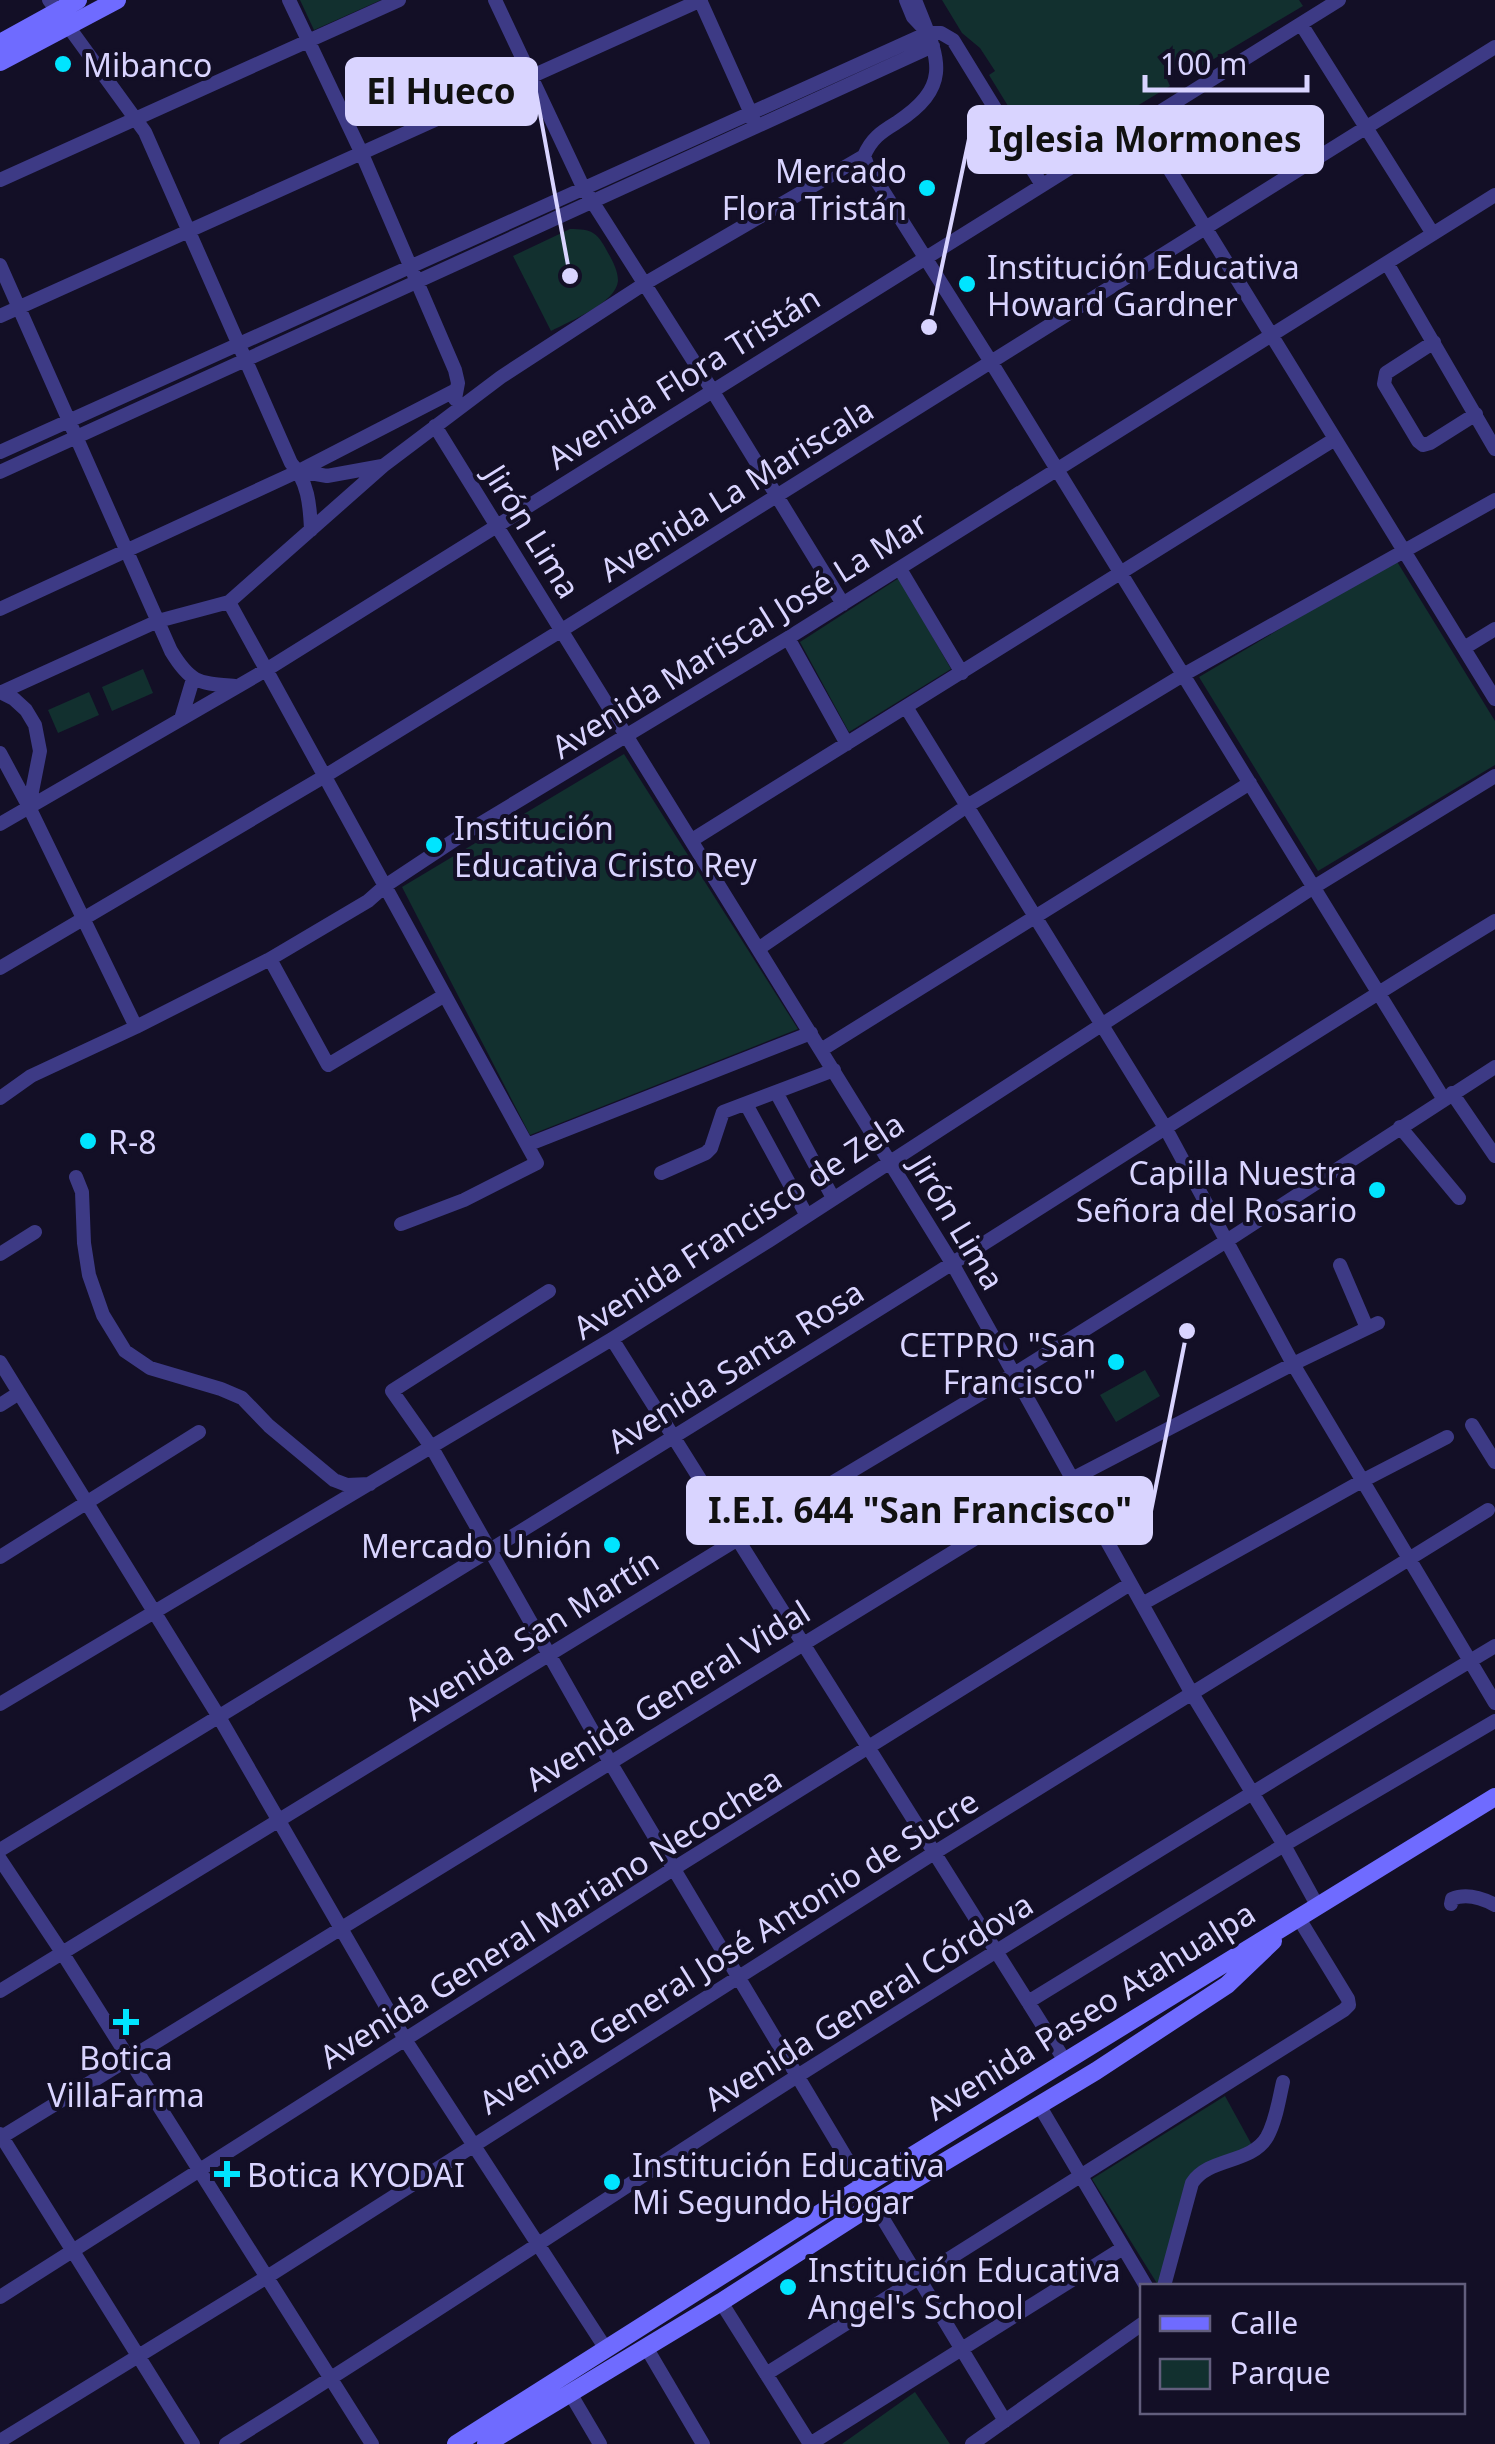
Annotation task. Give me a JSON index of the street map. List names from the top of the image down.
{
  "streets": {
    "street": [
      "Avenida Flora Tristán",
      "Avenida La Mariscala",
      "Jirón Lima",
      "Avenida Mariscal José La Mar",
      "Avenida Francisco de Zela",
      "Avenida Santa Rosa",
      "Avenida San Martín",
      "Avenida General Vidal",
      "Avenida General Mariano Necochea",
      "Avenida General José Antonio de Sucre",
      "Avenida General Córdova",
      "Avenida Paseo Atahualpa"
    ]
  },
  "crossings": [
    ["Avenida Flora Tristán", "Jirón Lima"],
    ["Avenida La Mariscala", "Jirón Lima"],
    ["Jirón Lima", "Avenida Mariscal José La Mar"],
    ["Jirón Lima", "Avenida Francisco de Zela"],
    ["Jirón Lima", "Avenida Santa Rosa"],
    ["Jirón Lima", "Avenida San Martín"],
    ["Jirón Lima", "Avenida General Vidal"],
    ["Jirón Lima", "Avenida General Mariano Necochea"],
    ["Jirón Lima", "Avenida General José Antonio de Sucre"],
    ["Jirón Lima", "Avenida General Córdova"],
    ["Jirón Lima", "Avenida Paseo Atahualpa"]
  ],
  "places": {
    "other": [
      "Mibanco",
      "Mercado Flora Tristán",
      "El Hueco",
      "Institución Educativa Howard Gardner",
      "Iglesia Mormones",
      "Institución Educativa Cristo Rey",
      "R-8",
      "Capilla Nuestra Señora del Rosario",
      "I.E.I. 644 \"San Francisco\"",
      "CETPRO \"San Francisco\"",
      "Mercado Unión",
      "Institución Educativa Mi Segundo Hogar",
      "Institución Educativa Angel's School"
    ],
    "health": ["Botica VillaFarma", "Botica KYODAI"]
  },
  "legend": ["Calle", "Parque"],
  "scale_bar": "100 m"
}
